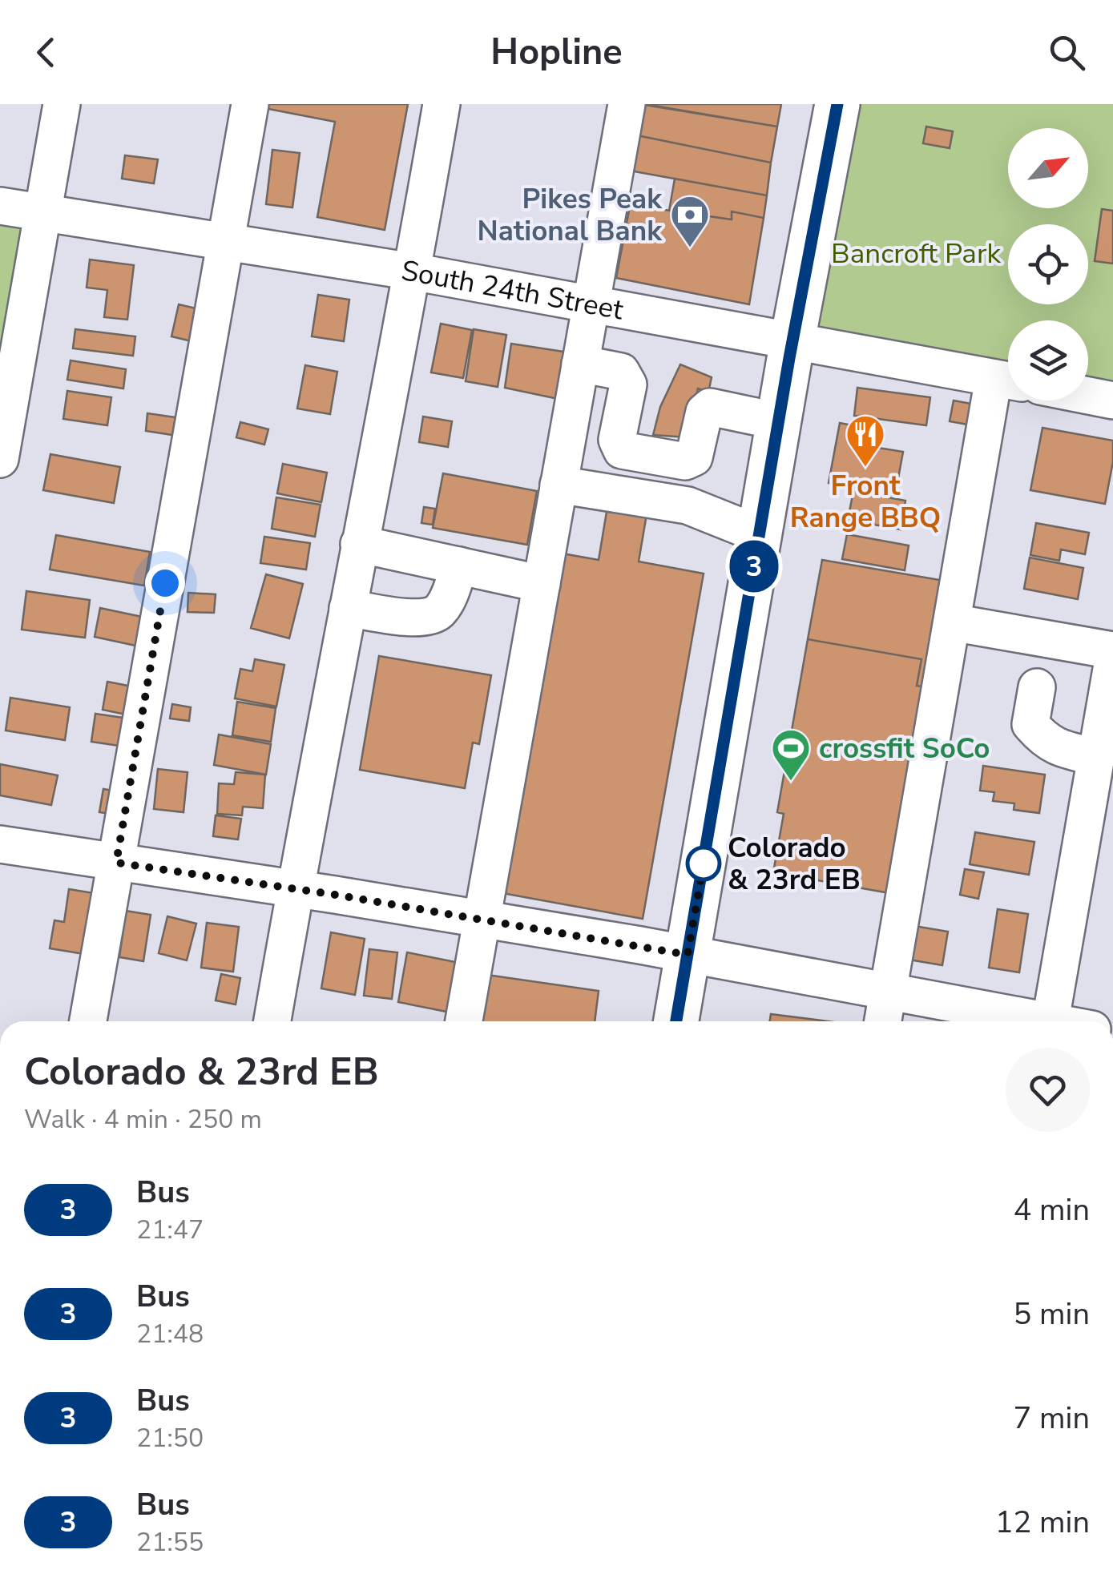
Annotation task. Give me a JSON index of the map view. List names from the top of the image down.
{
  "streets": {
    "street": ["South 24th Street"]
  },
  "parks": ["Bancroft Park"],
  "places": {
    "bank": ["Pikes Peak National Bank"],
    "restaurant": ["Front Range BBQ"],
    "sports": ["crossfit SoCo"],
    "other": ["Colorado & 23rd EB"]
  },
  "lines": ["bus line 3"],
  "north": "top right",
  "page": {
    "header": "Hopline",
    "on_map": "3",
    "heading": ["Colorado & 23rd EB", "Walk · 4 min · 250 m"],
    "list": [
      {
        "mark": "3",
        "name": "Bus",
        "note": "21:47",
        "value": "4 min"
      },
      {
        "mark": "3",
        "name": "Bus",
        "note": "21:48",
        "value": "5 min"
      },
      {
        "mark": "3",
        "name": "Bus",
        "note": "21:50",
        "value": "7 min"
      },
      {
        "mark": "3",
        "name": "Bus",
        "note": "21:55",
        "value": "12 min"
      }
    ]
  }
}
